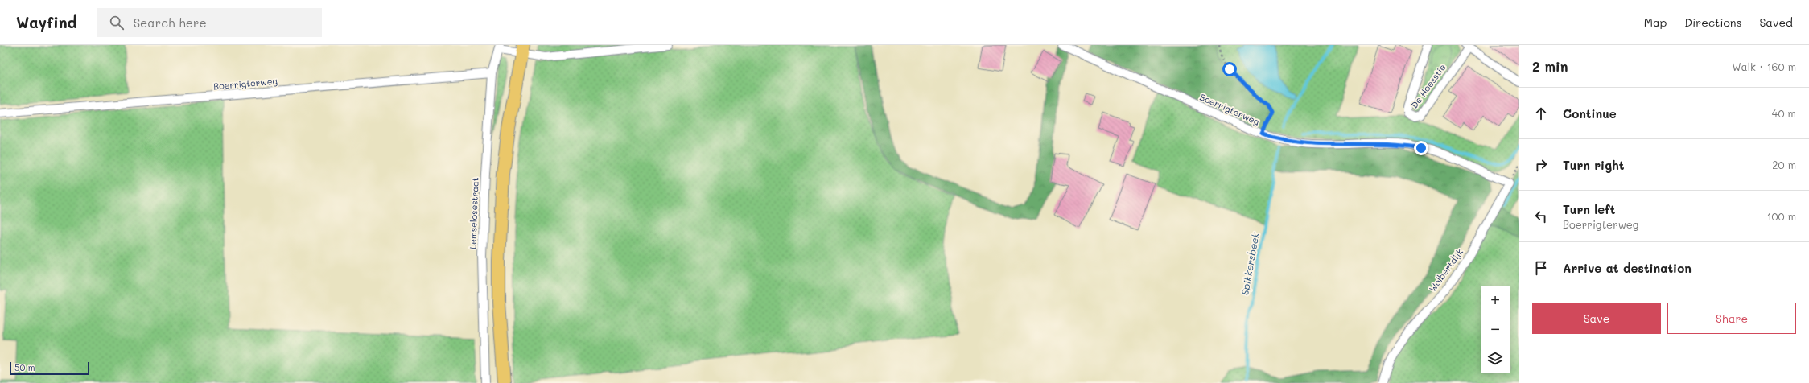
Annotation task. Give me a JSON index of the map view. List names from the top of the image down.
{
  "streets": {
    "street": [
      "Boerrigterweg",
      "De Hoesstie",
      "Lemselosestraat",
      "Wolbertdijk"
    ]
  },
  "crossings": [
    ["Boerrigterweg", "Lemselosestraat"],
    ["Boerrigterweg", "Wolbertdijk"]
  ],
  "water": ["Spikkersbeek"],
  "scale_bar": "50 m",
  "page": {
    "header": "Wayfind",
    "search": "Search here",
    "nav": ["Map", "Directions", "Saved"],
    "heading": ["2 min", "Walk · 160 m"],
    "list": [
      ["Continue", "40 m"],
      ["Turn right", "20 m"],
      ["Turn left", "Boerrigterweg", "100 m"],
      "Arrive at destination"
    ],
    "map_buttons": ["+", "−"],
    "buttons": ["Save", "Share"],
    "scale": "50 m"
  }
}
